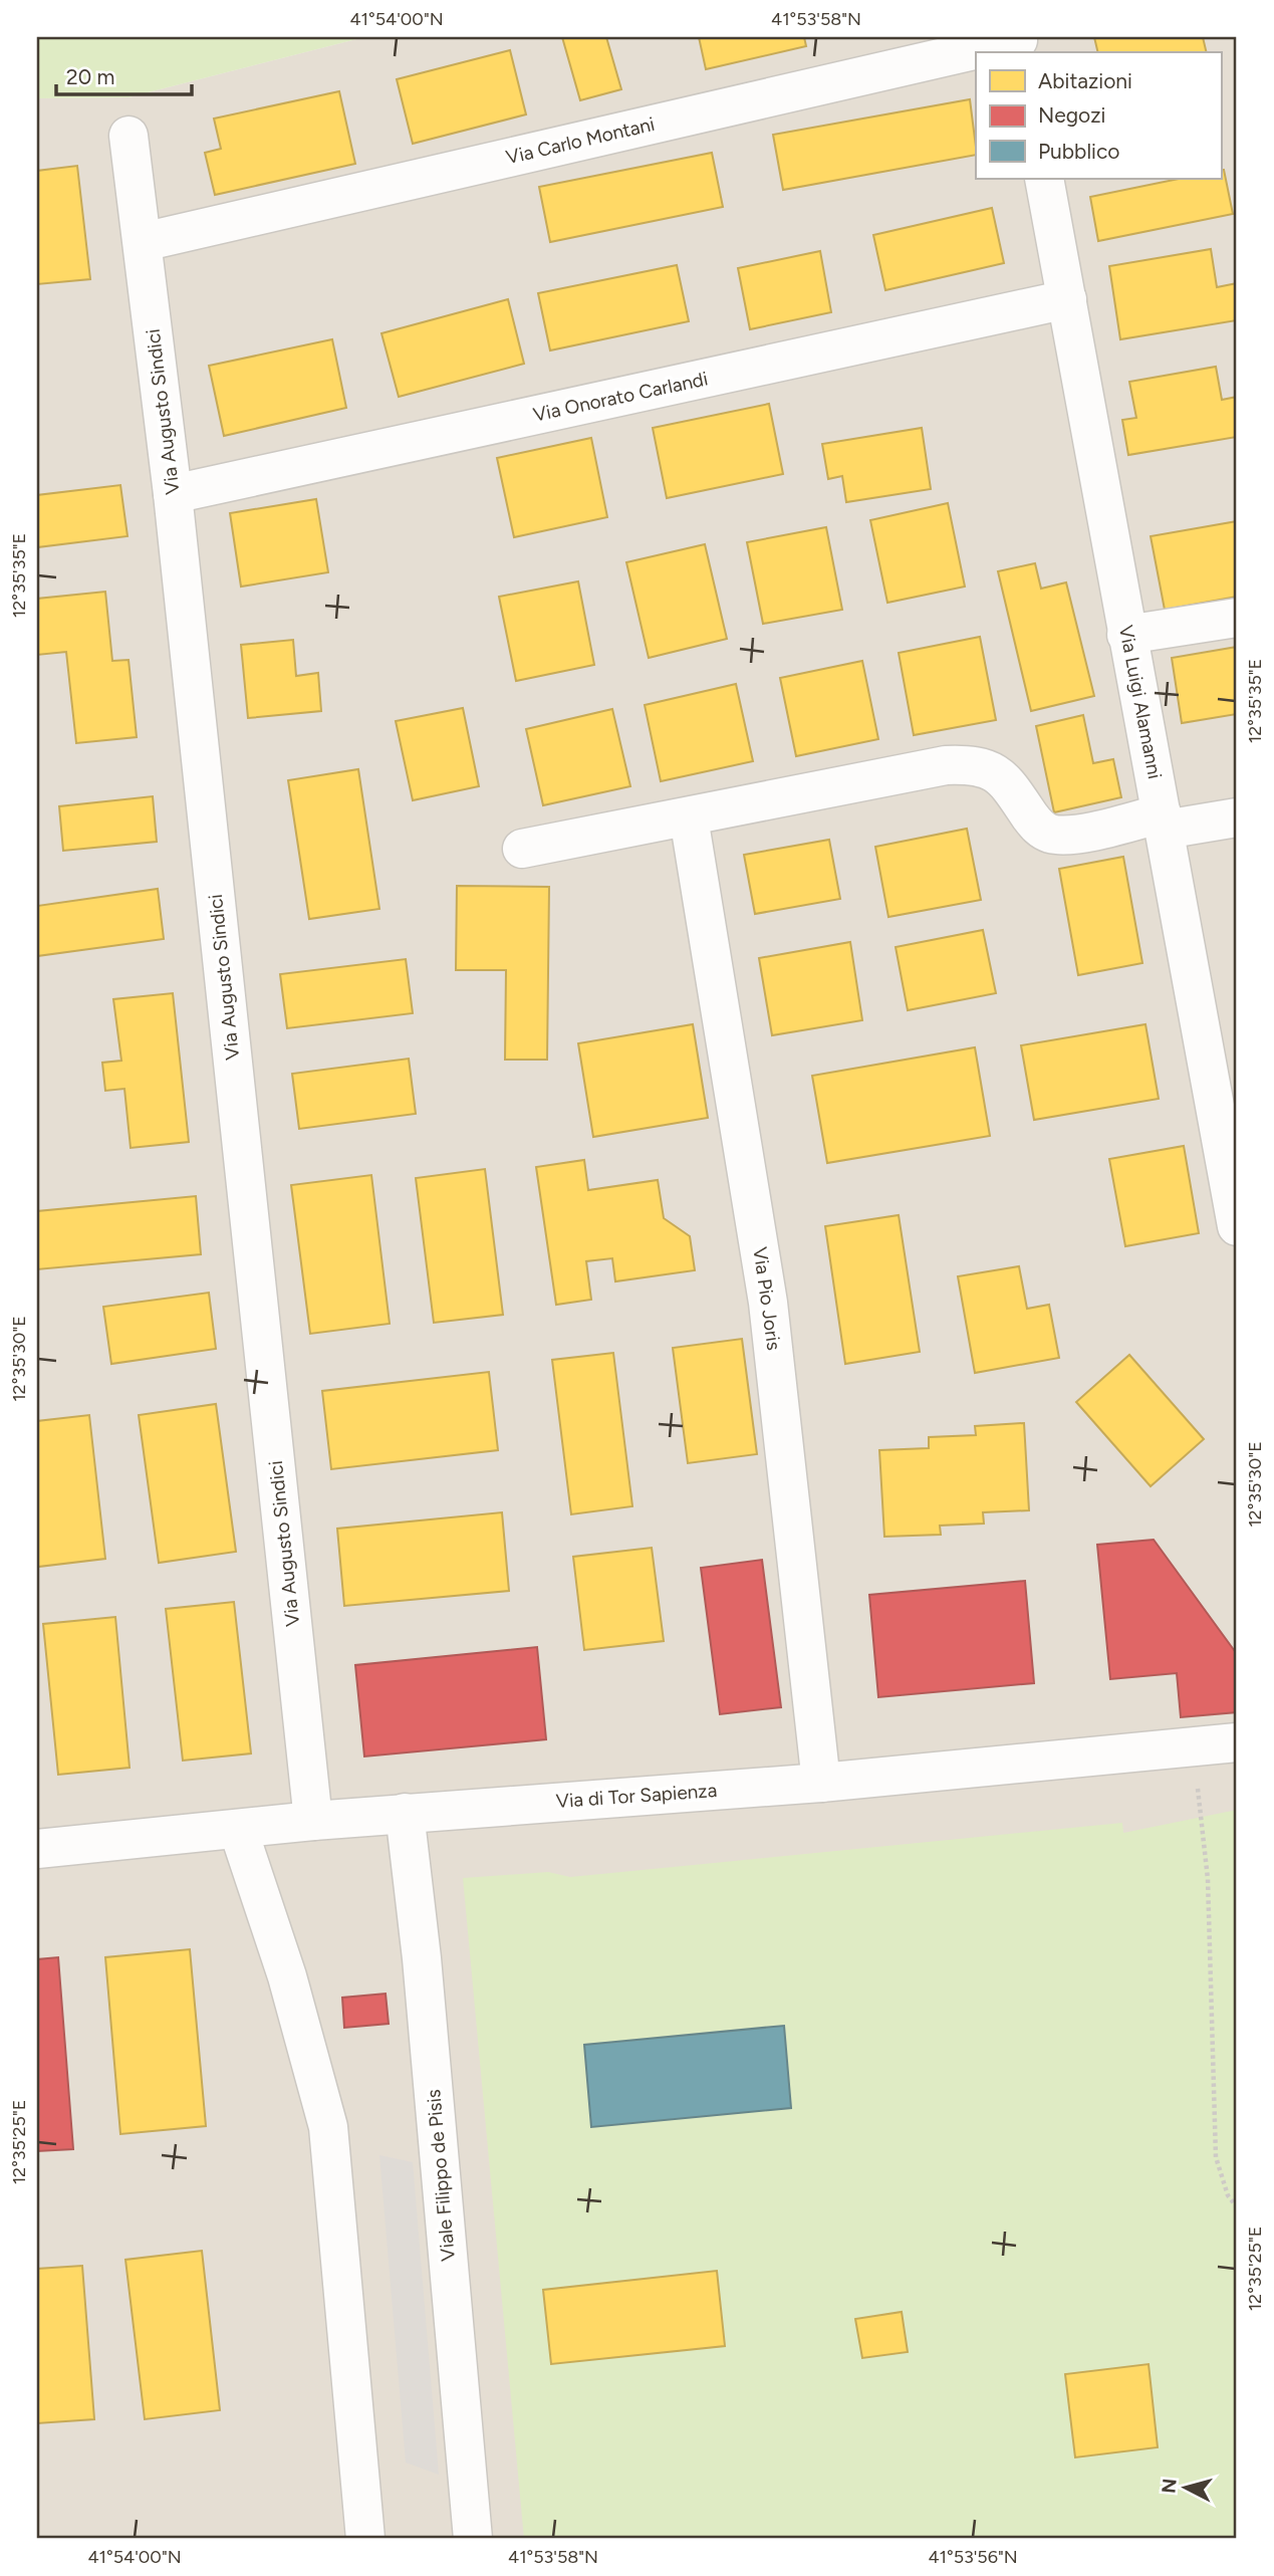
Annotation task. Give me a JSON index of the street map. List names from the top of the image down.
{
  "streets": {
    "street": [
      "Via Carlo Montani",
      "Via Onorato Carlandi",
      "Via Augusto Sindici",
      "Via Luigi Alamanni",
      "Via Pio Joris",
      "Via di Tor Sapienza",
      "Viale Filippo de Pisis"
    ]
  },
  "crossings": [
    ["Via Carlo Montani", "Via Augusto Sindici"],
    ["Via Onorato Carlandi", "Via Augusto Sindici"],
    ["Via Onorato Carlandi", "Via Luigi Alamanni"],
    ["Via Augusto Sindici", "Via di Tor Sapienza"],
    ["Via Pio Joris", "Via di Tor Sapienza"],
    ["Via di Tor Sapienza", "Viale Filippo de Pisis"]
  ],
  "legend": ["Abitazioni", "Negozi", "Pubblico"],
  "scale_bar": "20 m",
  "north": "left",
  "coordinates": [
    "41°54'00\"N",
    "41°53'58\"N",
    "12°35'35\"E",
    "12°35'30\"E",
    "12°35'25\"E",
    "41°53'56\"N"
  ]
}
